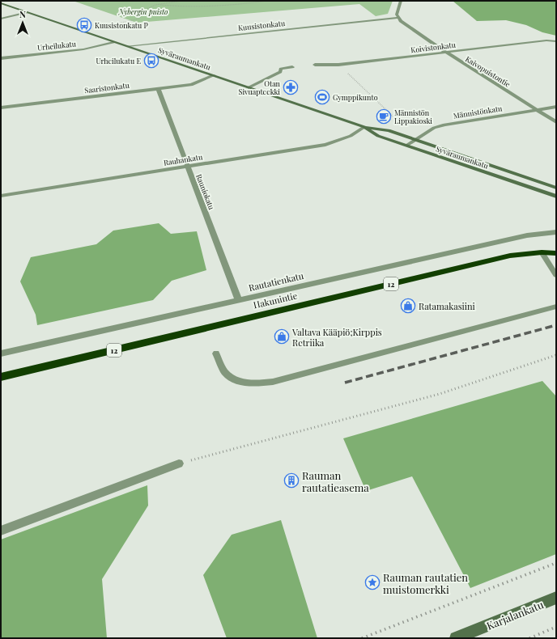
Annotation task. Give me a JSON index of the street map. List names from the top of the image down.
{
  "streets": {
    "highway": ["12", "Hakunintie"],
    "main road": ["Syväraumankatu", "Karjalankatu"],
    "street": [
      "Kuusistonkatu",
      "Urheilukatu",
      "Koivistonkatu",
      "Kaivopuistontie",
      "Saaristonkatu",
      "Männistönkatu",
      "Rauhankatu",
      "Rauniokatu",
      "Rautatienkatu"
    ]
  },
  "crossings": [
    ["Kuusistonkatu", "Syväraumankatu"],
    ["Kuusistonkatu", "Kaivopuistontie"],
    ["Urheilukatu", "Syväraumankatu"],
    ["Koivistonkatu", "Kaivopuistontie"],
    ["Syväraumankatu", "Saaristonkatu"],
    ["Syväraumankatu", "Männistönkatu"],
    ["Syväraumankatu", "Rauhankatu"],
    ["Kaivopuistontie", "Männistönkatu"],
    ["Saaristonkatu", "Rauniokatu"],
    ["Rauhankatu", "Rauniokatu"],
    ["Rauniokatu", "Rautatienkatu"]
  ],
  "parks": ["Nybergin puisto"],
  "places": {
    "bus stop": ["Kuusistonkatu P", "Urheilukatu E"],
    "pharmacy": ["Otan Sivuapteekki"],
    "sports": ["Gymppikunto"],
    "cafe": ["Männistön Lippakioski"],
    "shop": ["Ratamakasiini", "Valtava Kääpiö;Kirppis Retriika"],
    "building": ["Rauman rautatieasema"],
    "place": ["Rauman rautatien muistomerkki"]
  },
  "north": "top"
}
